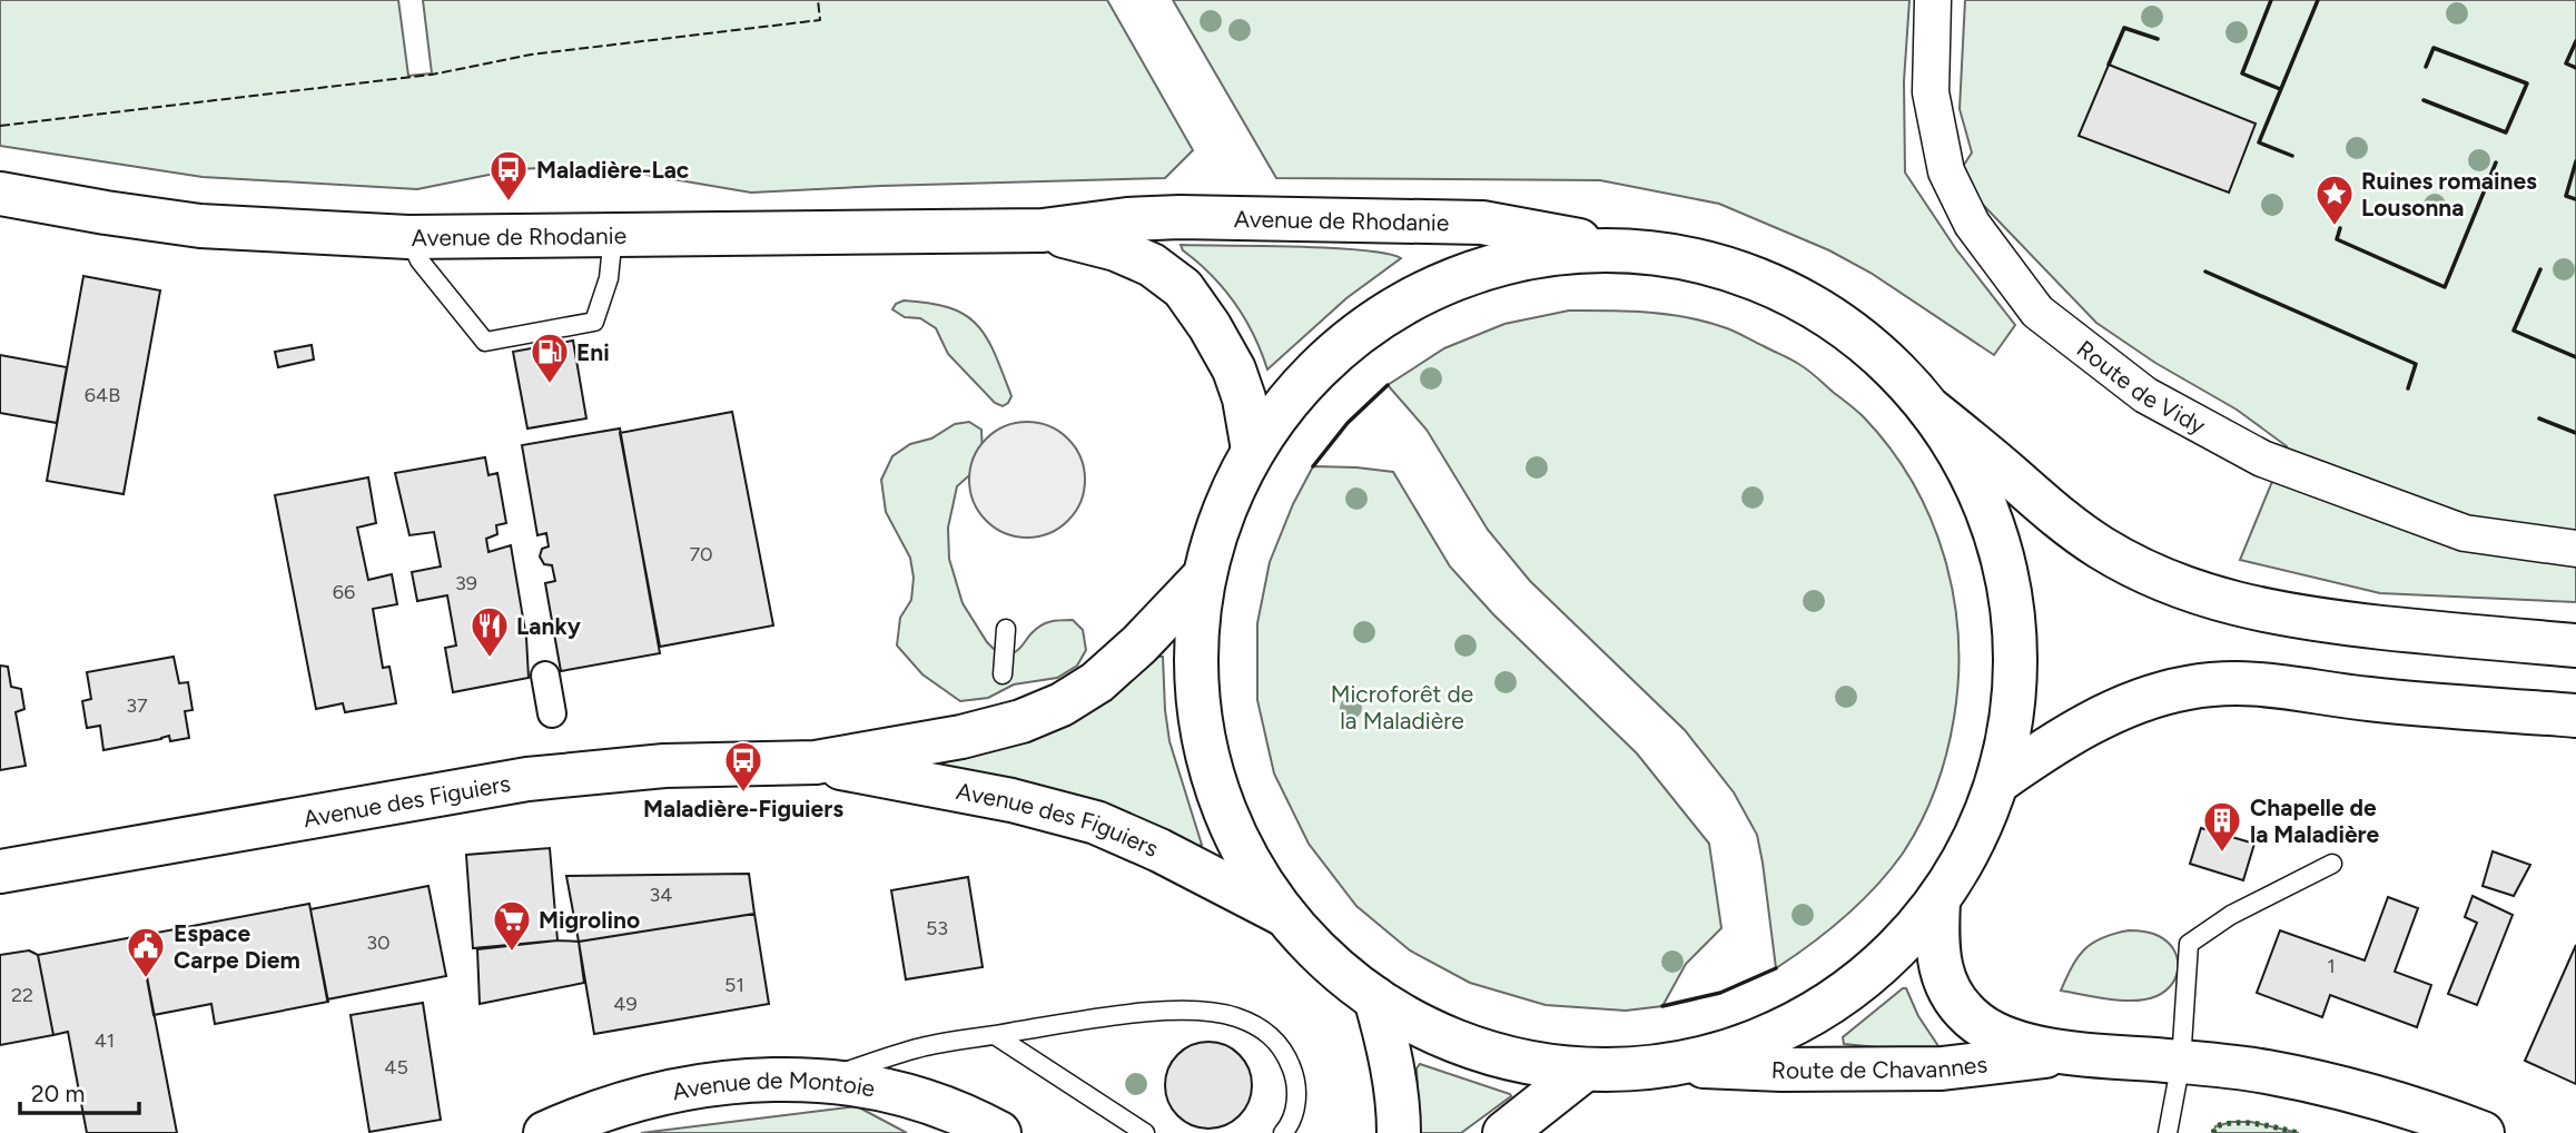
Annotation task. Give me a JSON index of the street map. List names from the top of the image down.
{
  "streets": {
    "main road": [
      "Avenue de Rhodanie",
      "Avenue des Figuiers",
      "Route de Chavannes",
      "Avenue de Montoie"
    ],
    "street": ["Route de Vidy"]
  },
  "parks": ["Microforêt de la Maladière"],
  "places": {
    "bus stop": ["Maladière-Lac", "Maladière-Figuiers"],
    "place": ["Ruines romaines Lousonna"],
    "fuel station": ["Eni"],
    "restaurant": ["Lanky"],
    "building": ["Chapelle de la Maladière"],
    "supermarket": ["Migrolino"],
    "public building": ["Espace Carpe Diem"]
  },
  "house_numbers": [
    "64B",
    "70",
    "39",
    "66",
    "37",
    "34",
    "53",
    "30",
    "1",
    "51",
    "22",
    "49",
    "41",
    "45"
  ],
  "scale_bar": "20 m"
}
